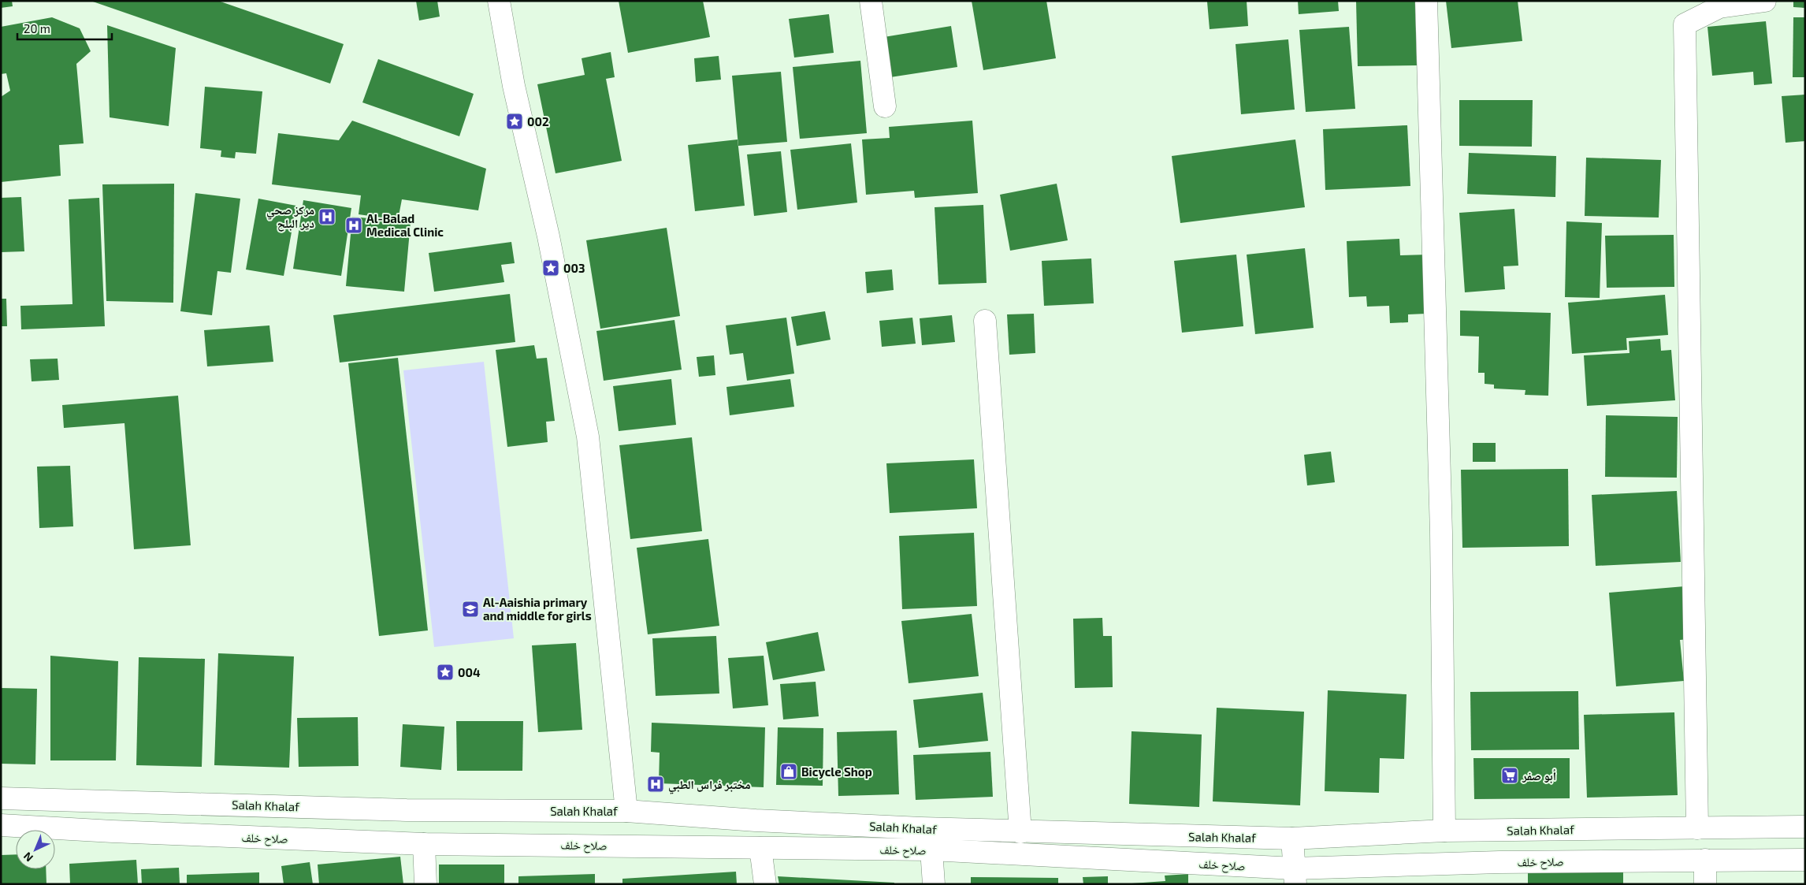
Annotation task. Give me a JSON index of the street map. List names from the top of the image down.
{
  "streets": {
    "main road": ["Salah Khalaf", "صلاح خلف"]
  },
  "places": {
    "place": ["002", "003", "004"],
    "hospital": ["مركز صحي دير البلح", "Al-Balad Medical Clinic", "مختبر فراس الطبي"],
    "school or university": ["Al-Aaishia primary and middle for girls"],
    "shop": ["Bicycle Shop"],
    "supermarket": ["أبو صفر"]
  },
  "scale_bar": "20 m",
  "north": "bottom left"
}
